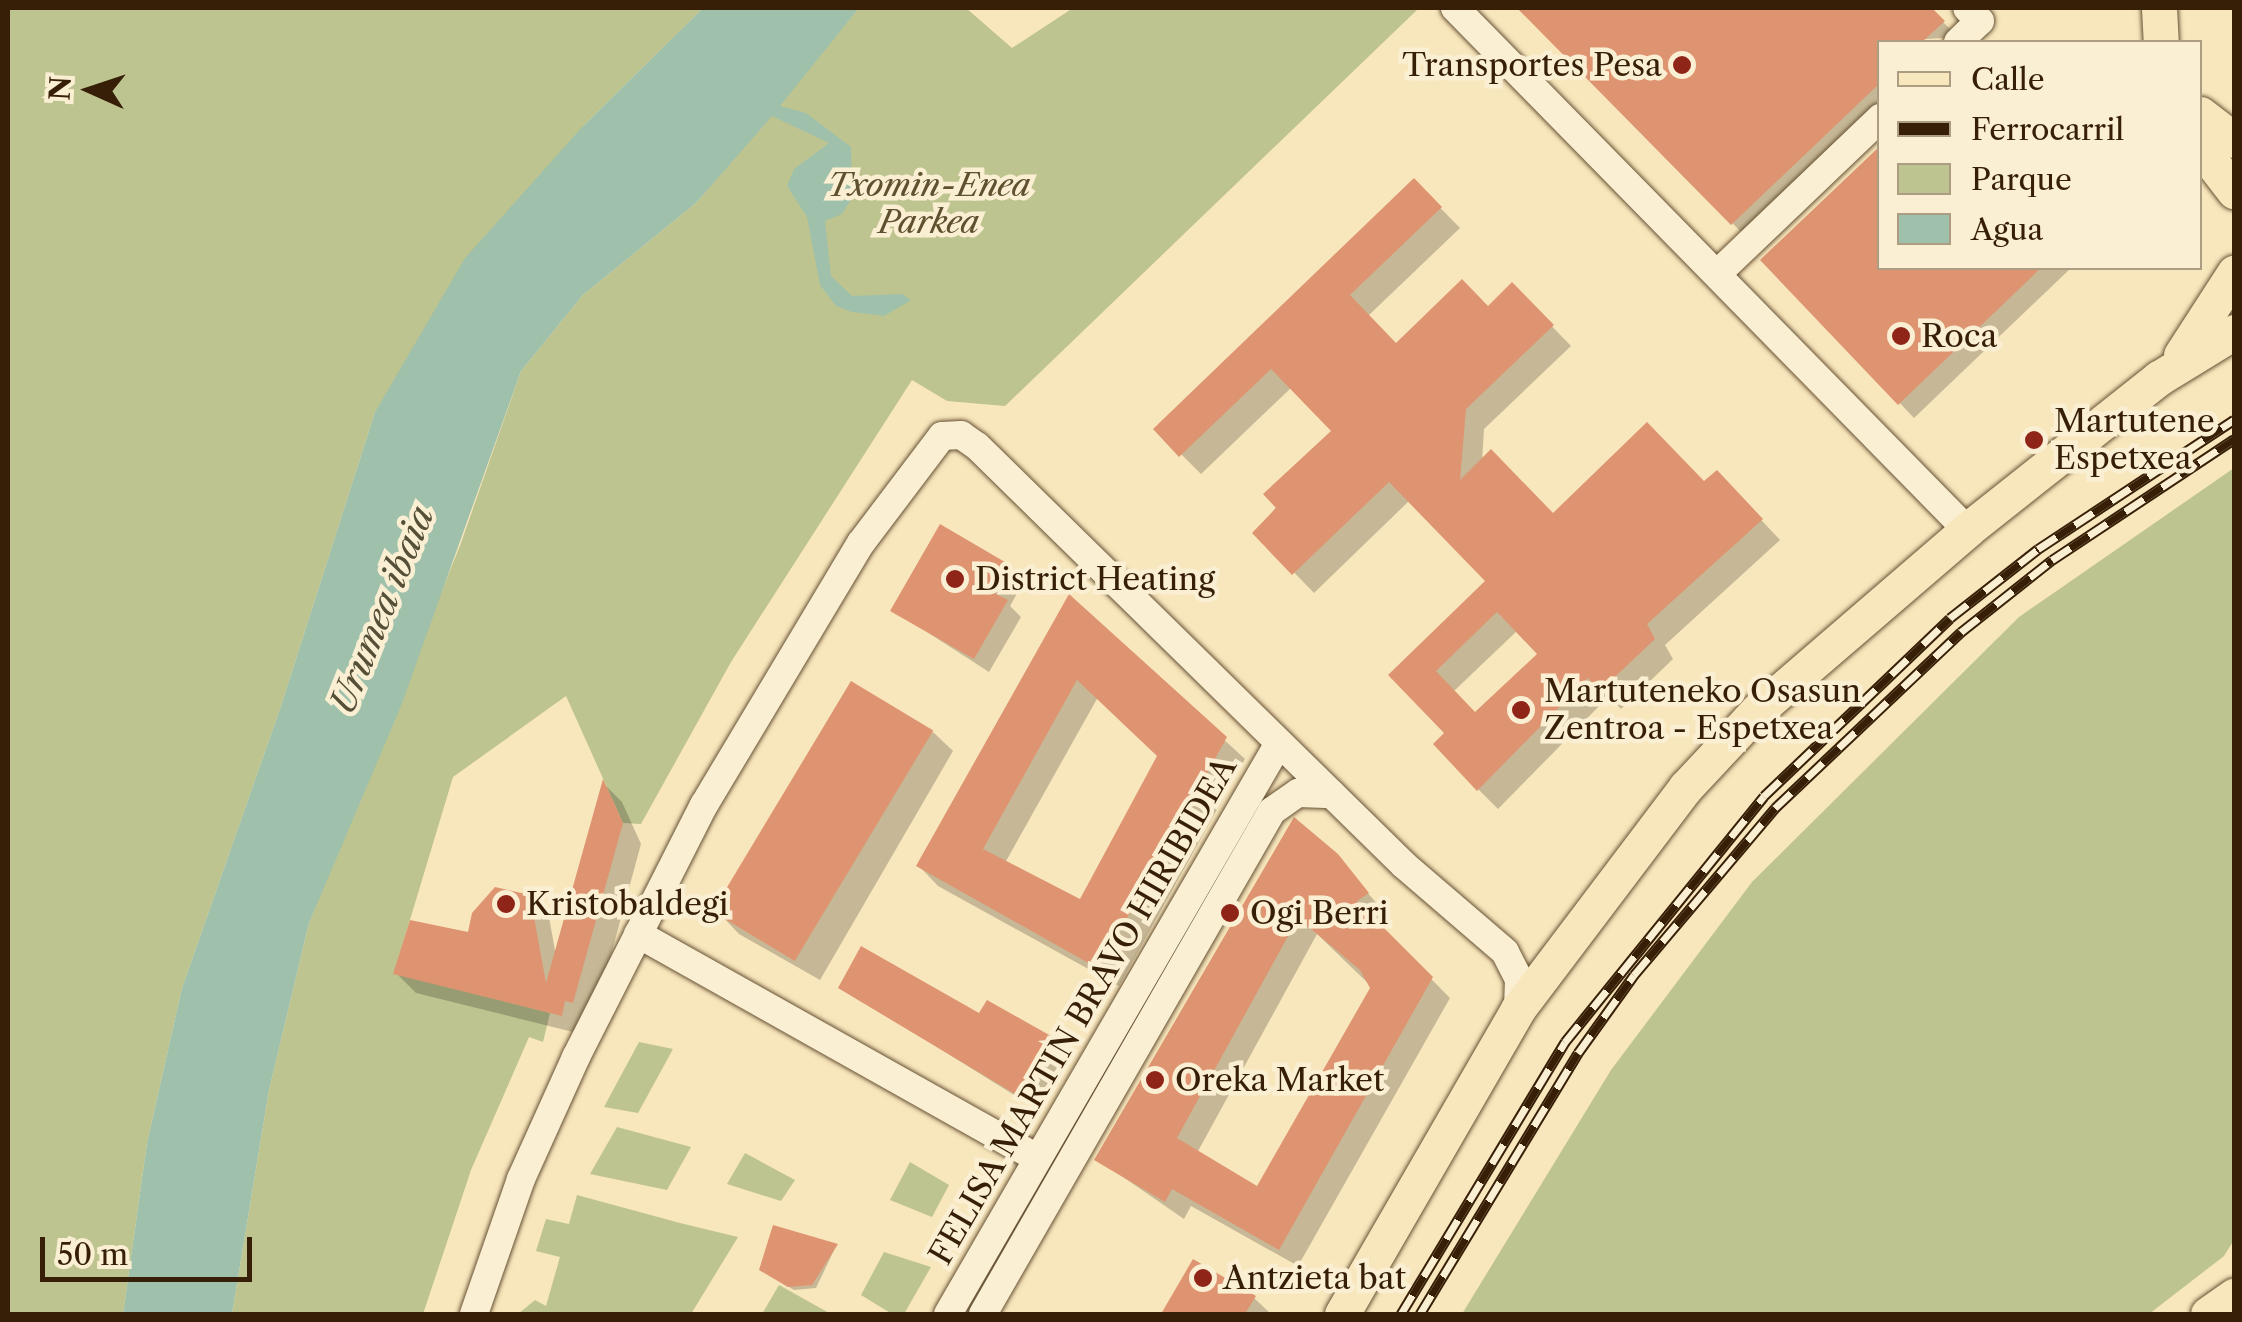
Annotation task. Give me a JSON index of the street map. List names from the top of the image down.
{
  "streets": {
    "street": ["FELISA MARTIN BRAVO HIRIBIDEA"]
  },
  "water": ["Urumea ibaia"],
  "parks": ["Txomin-Enea Parkea"],
  "places": [
    "Transportes Pesa",
    "Roca",
    "Martutene Espetxea",
    "District Heating",
    "Martuteneko Osasun Zentroa - Espetxea",
    "Kristobaldegi",
    "Ogi Berri",
    "Oreka Market",
    "Antzieta bat"
  ],
  "legend": [
    "Calle",
    "Ferrocarril",
    "Parque",
    "Agua"
  ],
  "scale_bar": "50 m",
  "north": "left"
}
